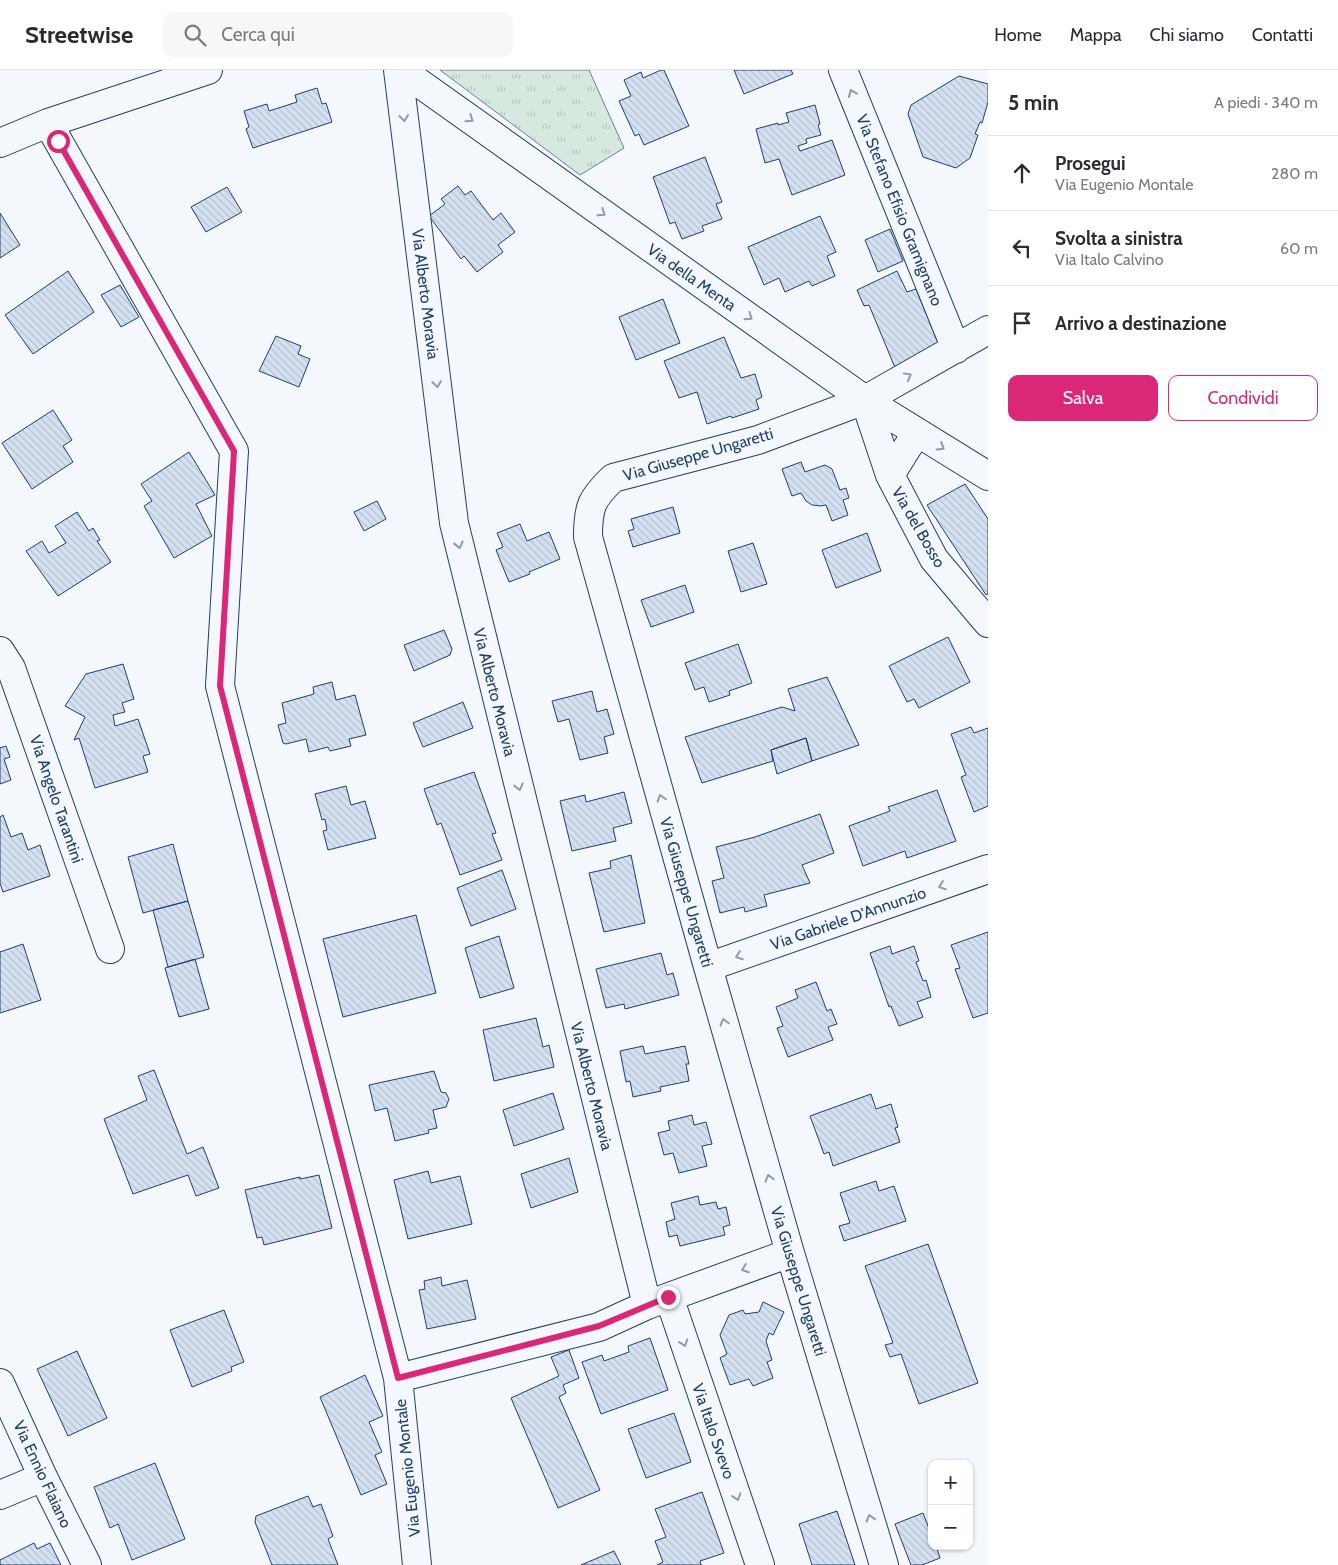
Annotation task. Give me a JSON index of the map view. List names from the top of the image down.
{
  "streets": {
    "street": [
      "Via Stefano Efisio Gramignano",
      "Via della Menta",
      "Via Alberto Moravia",
      "Via Giuseppe Ungaretti",
      "Via del Bosso",
      "Via Angelo Tarantini",
      "Via Gabriele D'Annunzio",
      "Via Italo Svevo",
      "Via Eugenio Montale",
      "Via Ennio Flaiano"
    ]
  },
  "crossings": [
    ["Via Stefano Efisio Gramignano", "Via Giuseppe Ungaretti"],
    ["Via della Menta", "Via Alberto Moravia"],
    ["Via della Menta", "Via Giuseppe Ungaretti"],
    ["Via della Menta", "Via del Bosso"],
    ["Via Alberto Moravia", "Via Italo Svevo"],
    ["Via Giuseppe Ungaretti", "Via del Bosso"],
    ["Via Giuseppe Ungaretti", "Via Gabriele D'Annunzio"]
  ],
  "one_way": [
    "Via Stefano Efisio Gramignano",
    "Via della Menta",
    "Via Alberto Moravia",
    "Via Giuseppe Ungaretti",
    "Via Gabriele D'Annunzio",
    "Via Italo Svevo"
  ],
  "page": {
    "header": "Streetwise",
    "search": "Cerca qui",
    "nav": [
      "Home",
      "Mappa",
      "Chi siamo",
      "Contatti"
    ],
    "heading": ["5 min", "A piedi · 340 m"],
    "list": [
      ["Prosegui", "Via Eugenio Montale", "280 m"],
      ["Svolta a sinistra", "Via Italo Calvino", "60 m"],
      "Arrivo a destinazione"
    ],
    "buttons": ["Salva", "Condividi"],
    "map_buttons": ["+", "−"]
  }
}
